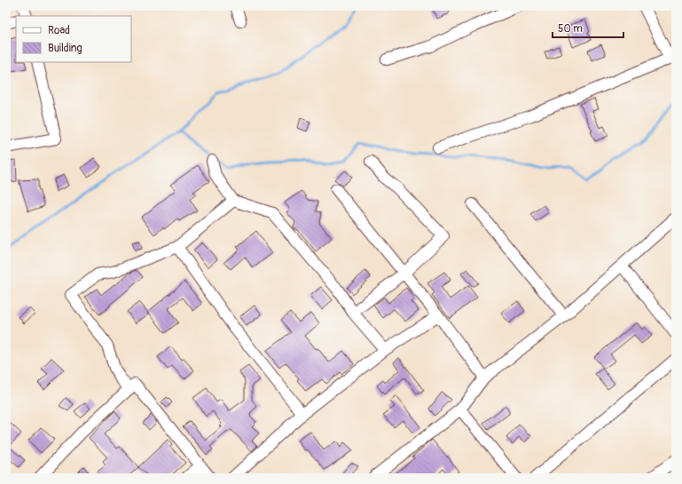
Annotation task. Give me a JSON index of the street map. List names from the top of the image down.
{
  "legend": ["Road", "Building"],
  "scale_bar": "50 m"
}
